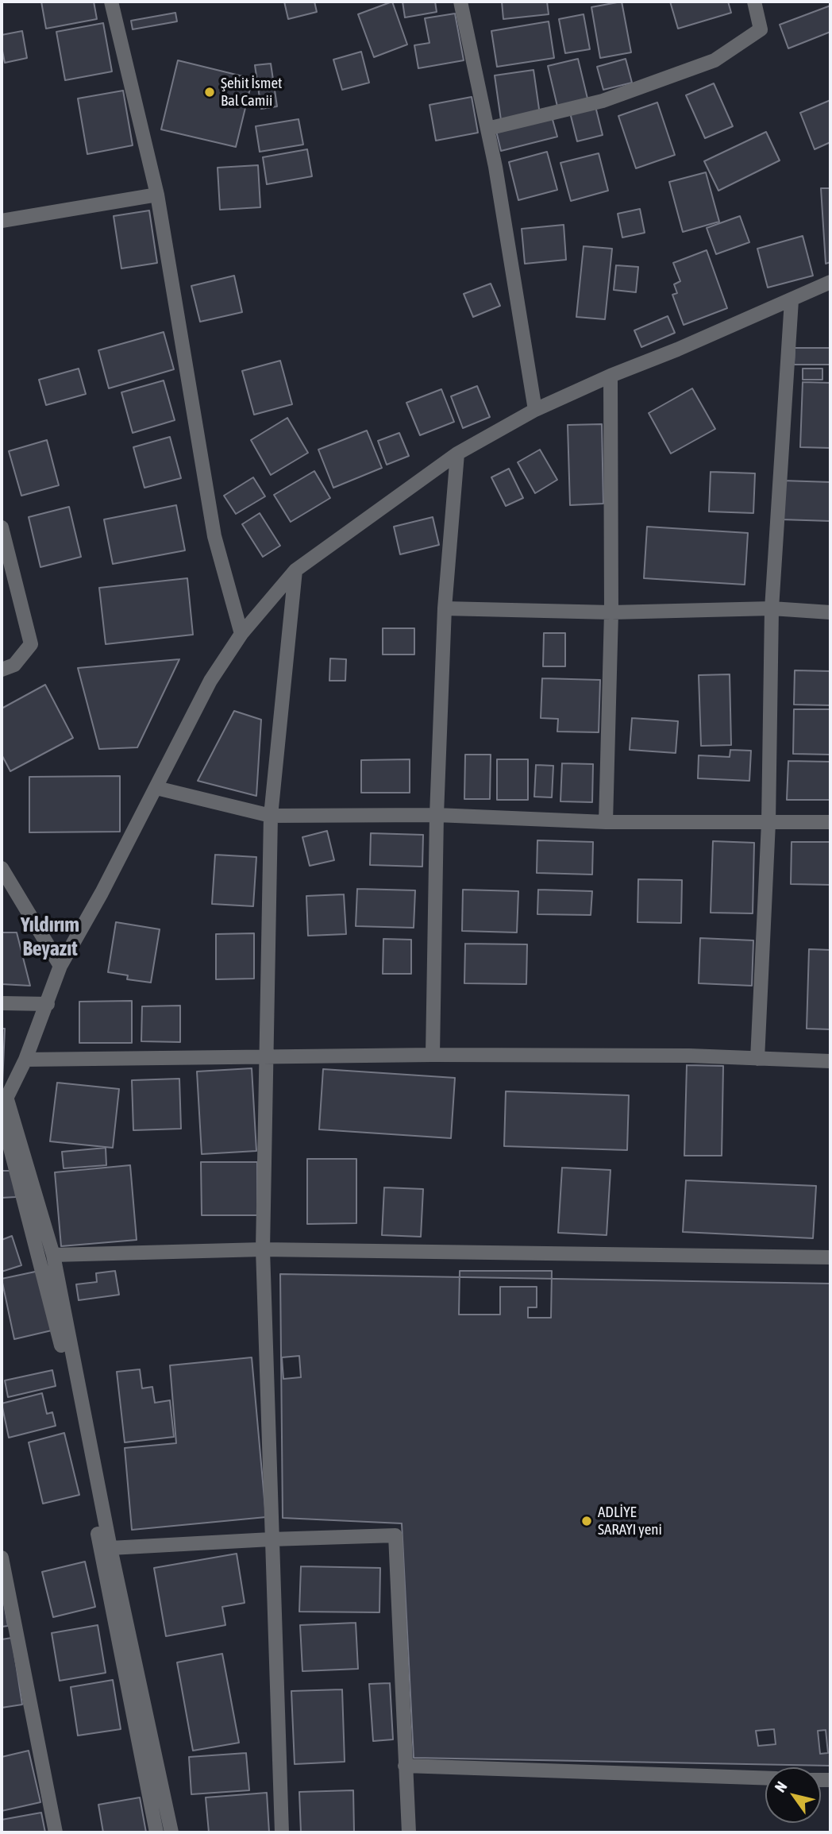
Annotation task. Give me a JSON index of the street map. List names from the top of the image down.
{
  "districts": ["Yıldırım Beyazıt"],
  "places": ["Şehit İsmet Bal Camii", "ADLİYE SARAYI yeni"],
  "north": "top left"
}
